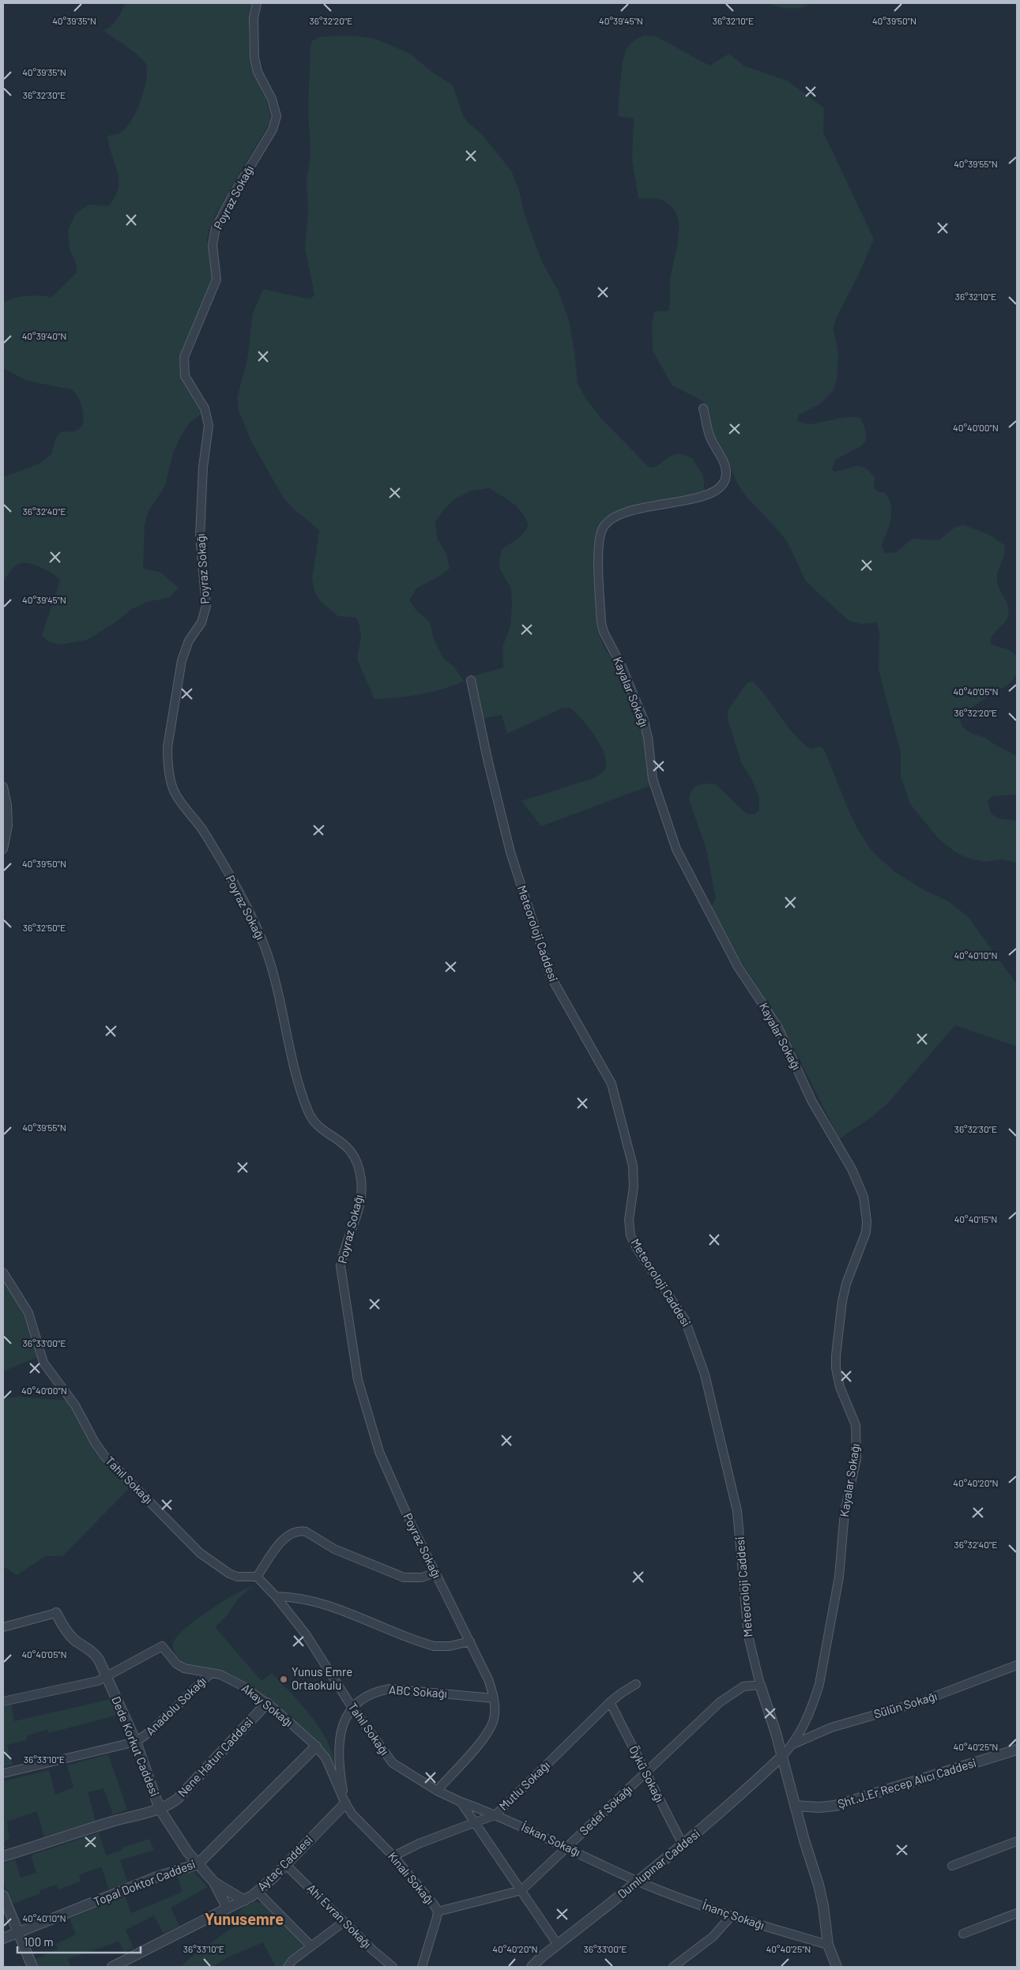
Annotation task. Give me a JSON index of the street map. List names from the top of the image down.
{
  "streets": {
    "street": [
      "Poyraz Sokağı",
      "Kayalar Sokağı",
      "Meteoroloji Caddesi",
      "Tahıl Sokağı",
      "ABC Sokağı",
      "Akay Sokağı",
      "Sülün Sokağı",
      "Anadolu Sokağı",
      "Dede Korkut Caddesi",
      "Nene Hatun Caddesi",
      "Öykü Sokağı",
      "Şht.J.Er Recep Alıcı Caddesi",
      "Mutlu Sokağı",
      "Sedef Sokağı",
      "İskan Sokağı",
      "Aytaç Caddesi",
      "Dumlupınar Caddesi",
      "Kınalı Sokağı",
      "Topal Doktor Caddesi",
      "İnanç Sokağı",
      "Ahi Evran Sokağı"
    ]
  },
  "crossings": [
    ["Poyraz Sokağı", "Tahıl Sokağı"],
    ["Poyraz Sokağı", "ABC Sokağı"],
    ["Kayalar Sokağı", "Meteoroloji Caddesi"],
    ["Kayalar Sokağı", "Sülün Sokağı"],
    ["Kayalar Sokağı", "Dumlupınar Caddesi"],
    ["Meteoroloji Caddesi", "Şht.J.Er Recep Alıcı Caddesi"],
    ["Meteoroloji Caddesi", "Sedef Sokağı"],
    ["Meteoroloji Caddesi", "Dumlupınar Caddesi"],
    ["Meteoroloji Caddesi", "İnanç Sokağı"],
    ["Tahıl Sokağı", "ABC Sokağı"],
    ["Tahıl Sokağı", "İskan Sokağı"],
    ["ABC Sokağı", "Akay Sokağı"],
    ["ABC Sokağı", "Aytaç Caddesi"],
    ["ABC Sokağı", "Kınalı Sokağı"],
    ["Akay Sokağı", "Anadolu Sokağı"],
    ["Akay Sokağı", "Dede Korkut Caddesi"],
    ["Akay Sokağı", "Nene Hatun Caddesi"],
    ["Akay Sokağı", "Aytaç Caddesi"],
    ["Akay Sokağı", "Kınalı Sokağı"],
    ["Akay Sokağı", "Topal Doktor Caddesi"],
    ["Anadolu Sokağı", "Dede Korkut Caddesi"],
    ["Dede Korkut Caddesi", "Nene Hatun Caddesi"],
    ["Dede Korkut Caddesi", "Aytaç Caddesi"],
    ["Dede Korkut Caddesi", "Topal Doktor Caddesi"],
    ["Öykü Sokağı", "Mutlu Sokağı"],
    ["Öykü Sokağı", "Sedef Sokağı"],
    ["Öykü Sokağı", "Dumlupınar Caddesi"],
    ["Mutlu Sokağı", "İskan Sokağı"],
    ["Mutlu Sokağı", "Kınalı Sokağı"],
    ["Sedef Sokağı", "İskan Sokağı"],
    ["Sedef Sokağı", "Kınalı Sokağı"],
    ["İskan Sokağı", "Dumlupınar Caddesi"],
    ["İskan Sokağı", "İnanç Sokağı"],
    ["Aytaç Caddesi", "Kınalı Sokağı"],
    ["Aytaç Caddesi", "Ahi Evran Sokağı"],
    ["Dumlupınar Caddesi", "İnanç Sokağı"]
  ],
  "districts": ["Yunusemre"],
  "places": ["Yunus Emre Ortaokulu"],
  "scale_bar": "100 m",
  "coordinates": [
    "40°39'35\"N",
    "40°39'45\"N",
    "40°39'50\"N",
    "36°32'20\"E",
    "36°32'10\"E",
    "36°32'30\"E",
    "40°39'55\"N",
    "40°39'40\"N",
    "40°40'00\"N",
    "36°32'40\"E",
    "40°40'05\"N",
    "36°32'50\"E",
    "40°40'10\"N",
    "40°40'15\"N",
    "36°33'00\"E",
    "40°40'20\"N",
    "40°40'25\"N",
    "36°33'10\"E"
  ]
}
